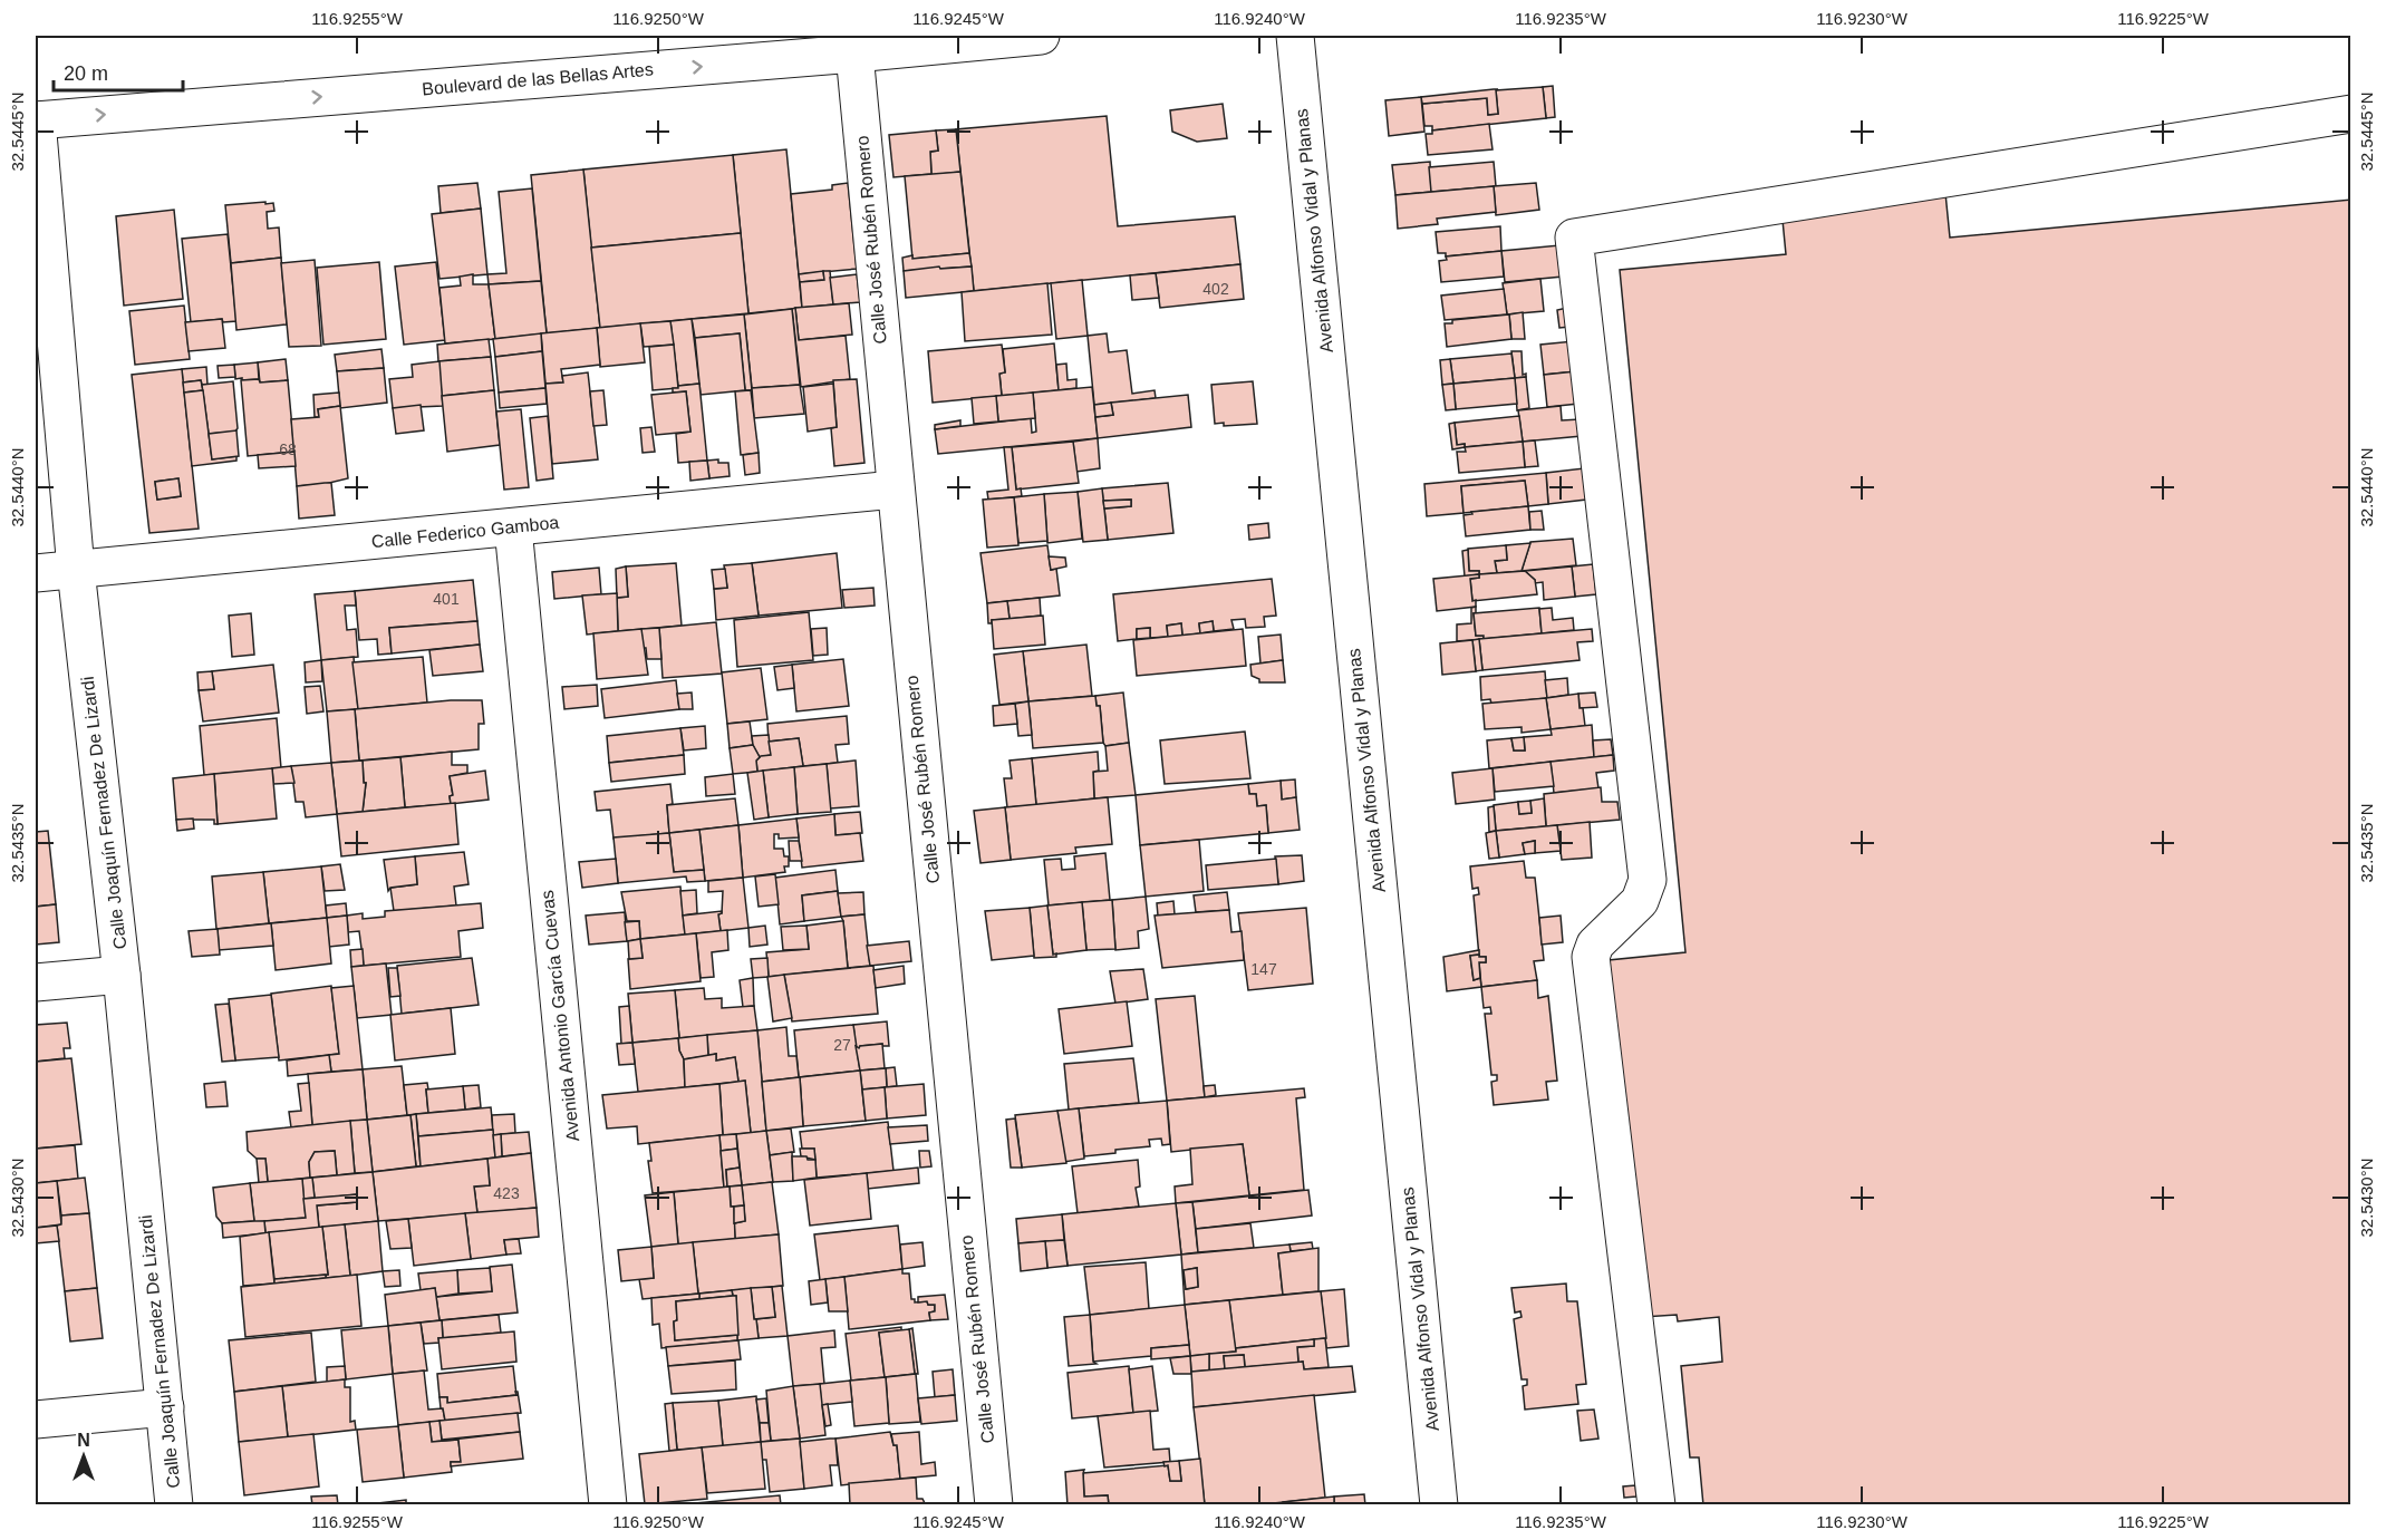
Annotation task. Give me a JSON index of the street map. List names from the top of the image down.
{
  "streets": {
    "street": [
      "Boulevard de las Bellas Artes",
      "Avenida Alfonso Vidal y Planas",
      "Calle José Rubén Romero",
      "Calle Federico Gamboa",
      "Calle Joaquín Fernadez De Lizardi",
      "Avenida Antonio García Cuevas"
    ]
  },
  "crossings": [
    ["Boulevard de las Bellas Artes", "Calle José Rubén Romero"],
    ["Boulevard de las Bellas Artes", "Calle Joaquín Fernadez De Lizardi"],
    ["Calle José Rubén Romero", "Calle Federico Gamboa"],
    ["Calle Federico Gamboa", "Calle Joaquín Fernadez De Lizardi"],
    ["Calle Federico Gamboa", "Avenida Antonio García Cuevas"]
  ],
  "one_way": ["Boulevard de las Bellas Artes"],
  "house_numbers": [
    "402",
    "68",
    "401",
    "147",
    "27",
    "423"
  ],
  "scale_bar": "20 m",
  "north": "top",
  "coordinates": [
    "116.9255°W",
    "116.9250°W",
    "116.9245°W",
    "116.9240°W",
    "116.9235°W",
    "116.9230°W",
    "116.9225°W",
    "32.5445°N",
    "32.5440°N",
    "32.5435°N",
    "32.5430°N"
  ]
}
